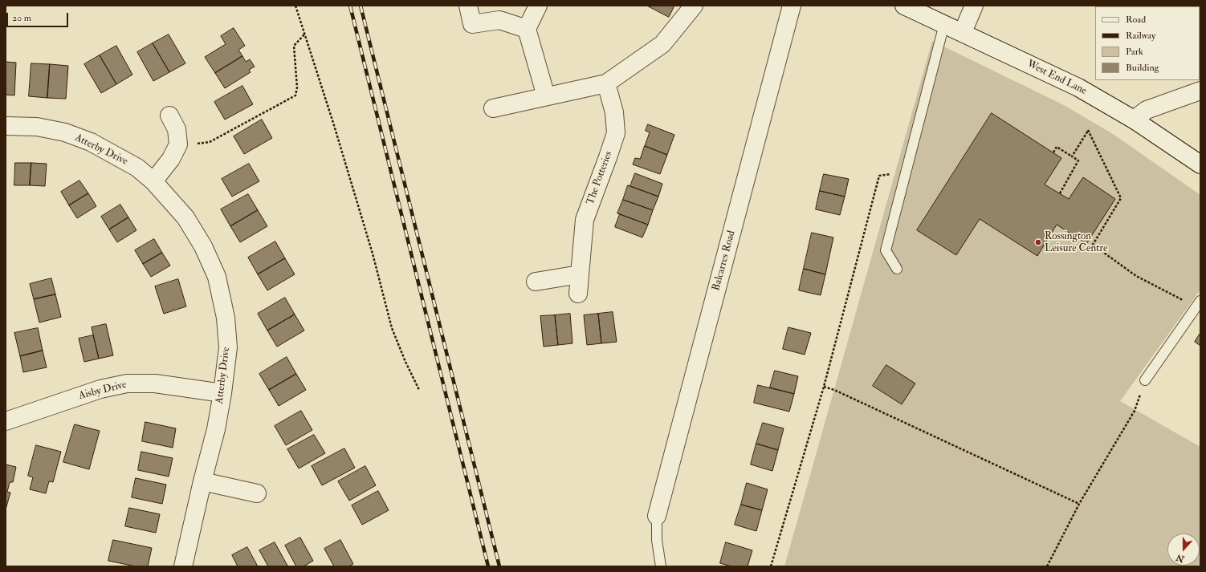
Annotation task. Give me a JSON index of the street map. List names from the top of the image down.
{
  "streets": {
    "street": [
      "West End Lane",
      "Atterby Drive",
      "The Potteries",
      "Balcarres Road",
      "Aisby Drive"
    ]
  },
  "crossings": [
    ["Atterby Drive", "Aisby Drive"]
  ],
  "places": ["Rossington Leisure Centre"],
  "legend": [
    "Road",
    "Railway",
    "Park",
    "Building"
  ],
  "scale_bar": "20 m",
  "north": "bottom"
}
